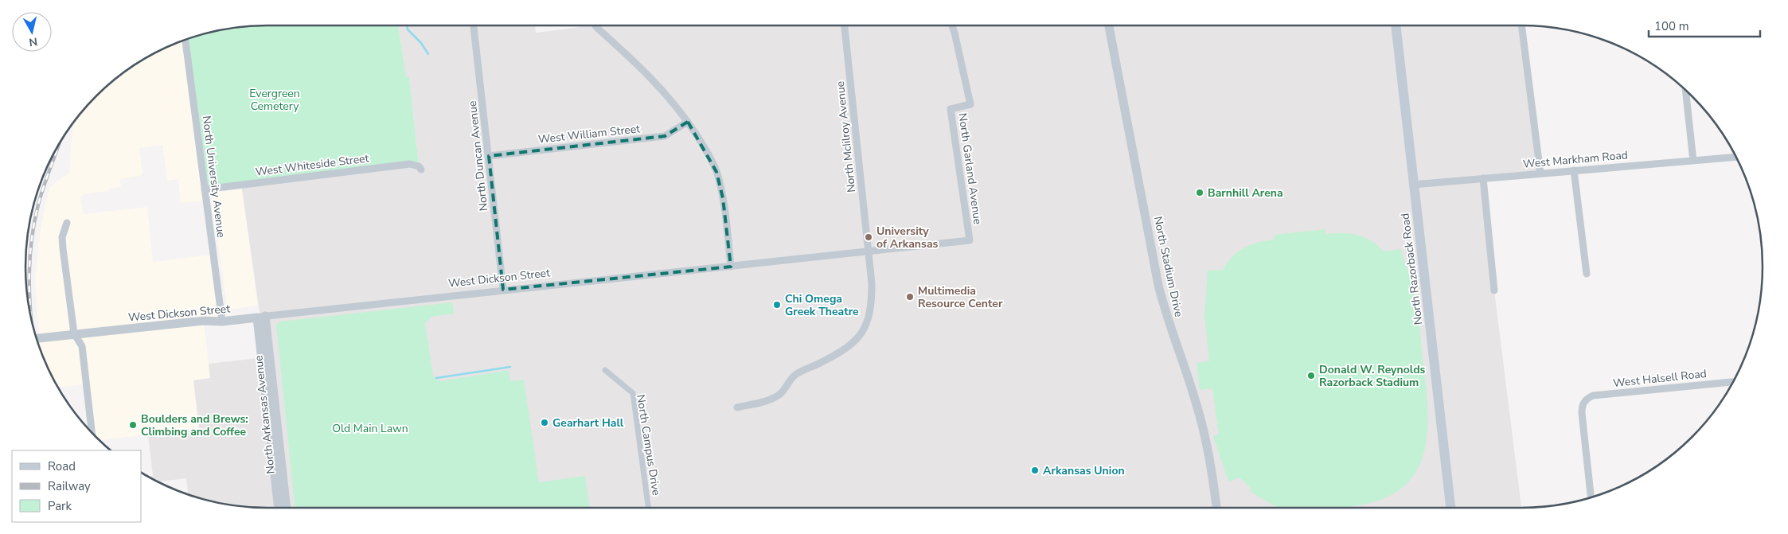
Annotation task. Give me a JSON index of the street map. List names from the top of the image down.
{
  "streets": {
    "main road": ["North Razorback Road"],
    "street": [
      "West William Street",
      "North McIilroy Avenue",
      "North Duncan Avenue",
      "West Markham Road",
      "West Whiteside Street",
      "North Garland Avenue",
      "North University Avenue",
      "North Stadium Drive",
      "West Dickson Street",
      "West Halsell Road",
      "North Arkansas Avenue",
      "North Campus Drive"
    ]
  },
  "crossings": [
    ["West William Street", "North Duncan Avenue"],
    ["North McIilroy Avenue", "West Dickson Street"],
    ["North Duncan Avenue", "West Dickson Street"],
    ["West Markham Road", "North Razorback Road"],
    ["West Whiteside Street", "North University Avenue"],
    ["North Garland Avenue", "West Dickson Street"],
    ["North University Avenue", "West Dickson Street"],
    ["West Dickson Street", "North Arkansas Avenue"]
  ],
  "parks": ["Evergreen Cemetery", "Old Main Lawn"],
  "places": [
    "Barnhill Arena",
    "University of Arkansas",
    "Multimedia Resource Center",
    "Chi Omega Greek Theatre",
    "Donald W. Reynolds Razorback Stadium",
    "Gearhart Hall",
    "Boulders and Brews: Climbing and Coffee",
    "Arkansas Union"
  ],
  "legend": ["Road", "Railway", "Park"],
  "scale_bar": "100 m",
  "north": "bottom"
}
